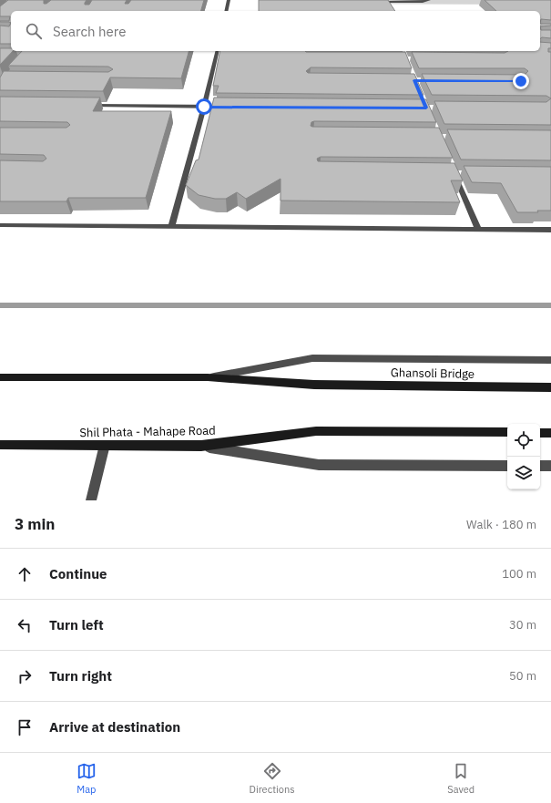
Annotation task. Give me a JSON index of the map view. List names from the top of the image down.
{
  "streets": {
    "main road": ["Ghansoli Bridge", "Shil Phata - Mahape Road"]
  },
  "page": {
    "search": "Search here",
    "heading": ["3 min", "Walk · 180 m"],
    "list": [
      ["Continue", "100 m"],
      ["Turn left", "30 m"],
      ["Turn right", "50 m"],
      "Arrive at destination"
    ],
    "nav": ["Map", "Directions", "Saved"]
  }
}
